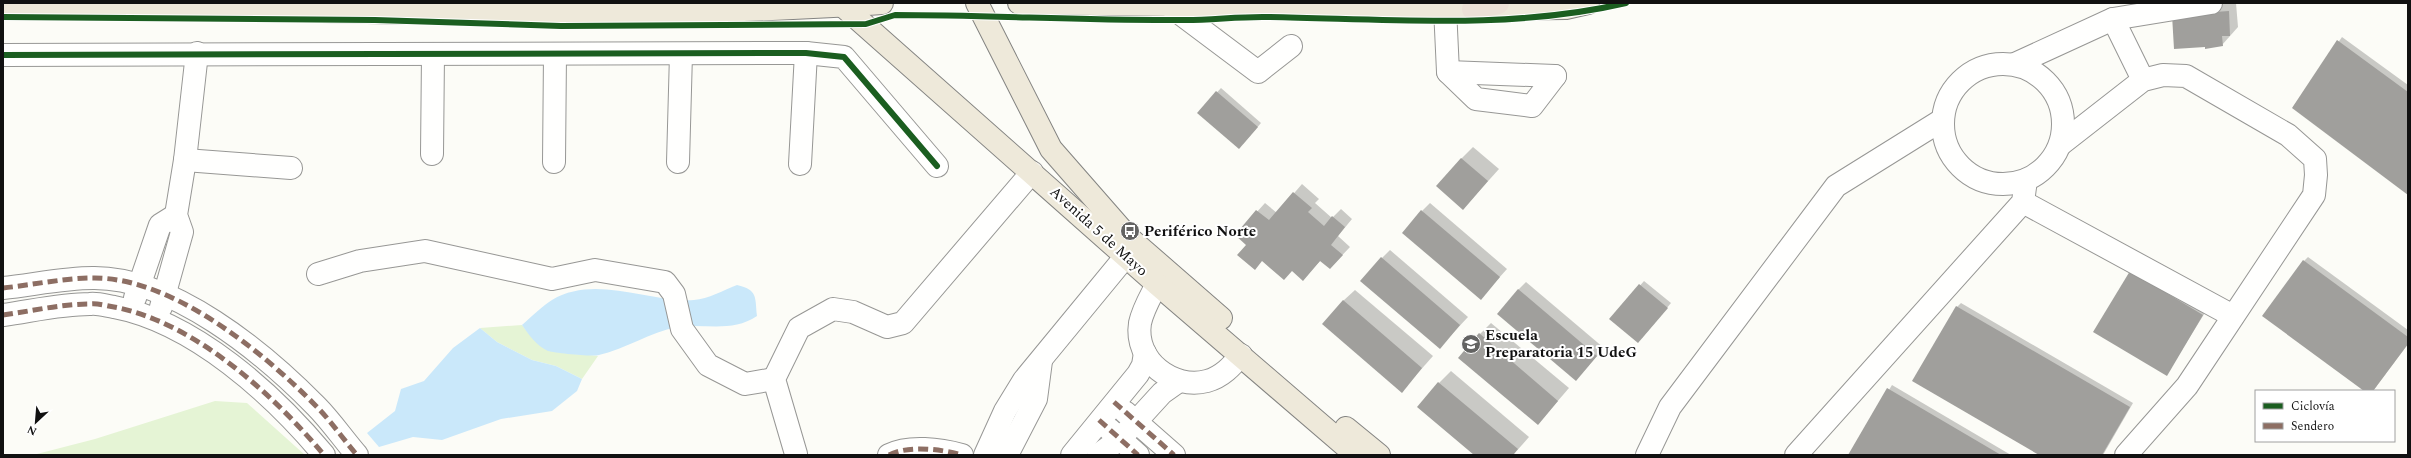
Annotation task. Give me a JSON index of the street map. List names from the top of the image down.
{
  "streets": {
    "main road": ["Avenida 5 de Mayo"]
  },
  "places": {
    "bus stop": ["Periférico Norte"],
    "school or university": ["Escuela Preparatoria 15 UdeG"]
  },
  "legend": ["Ciclovía", "Sendero"],
  "north": "bottom left"
}
